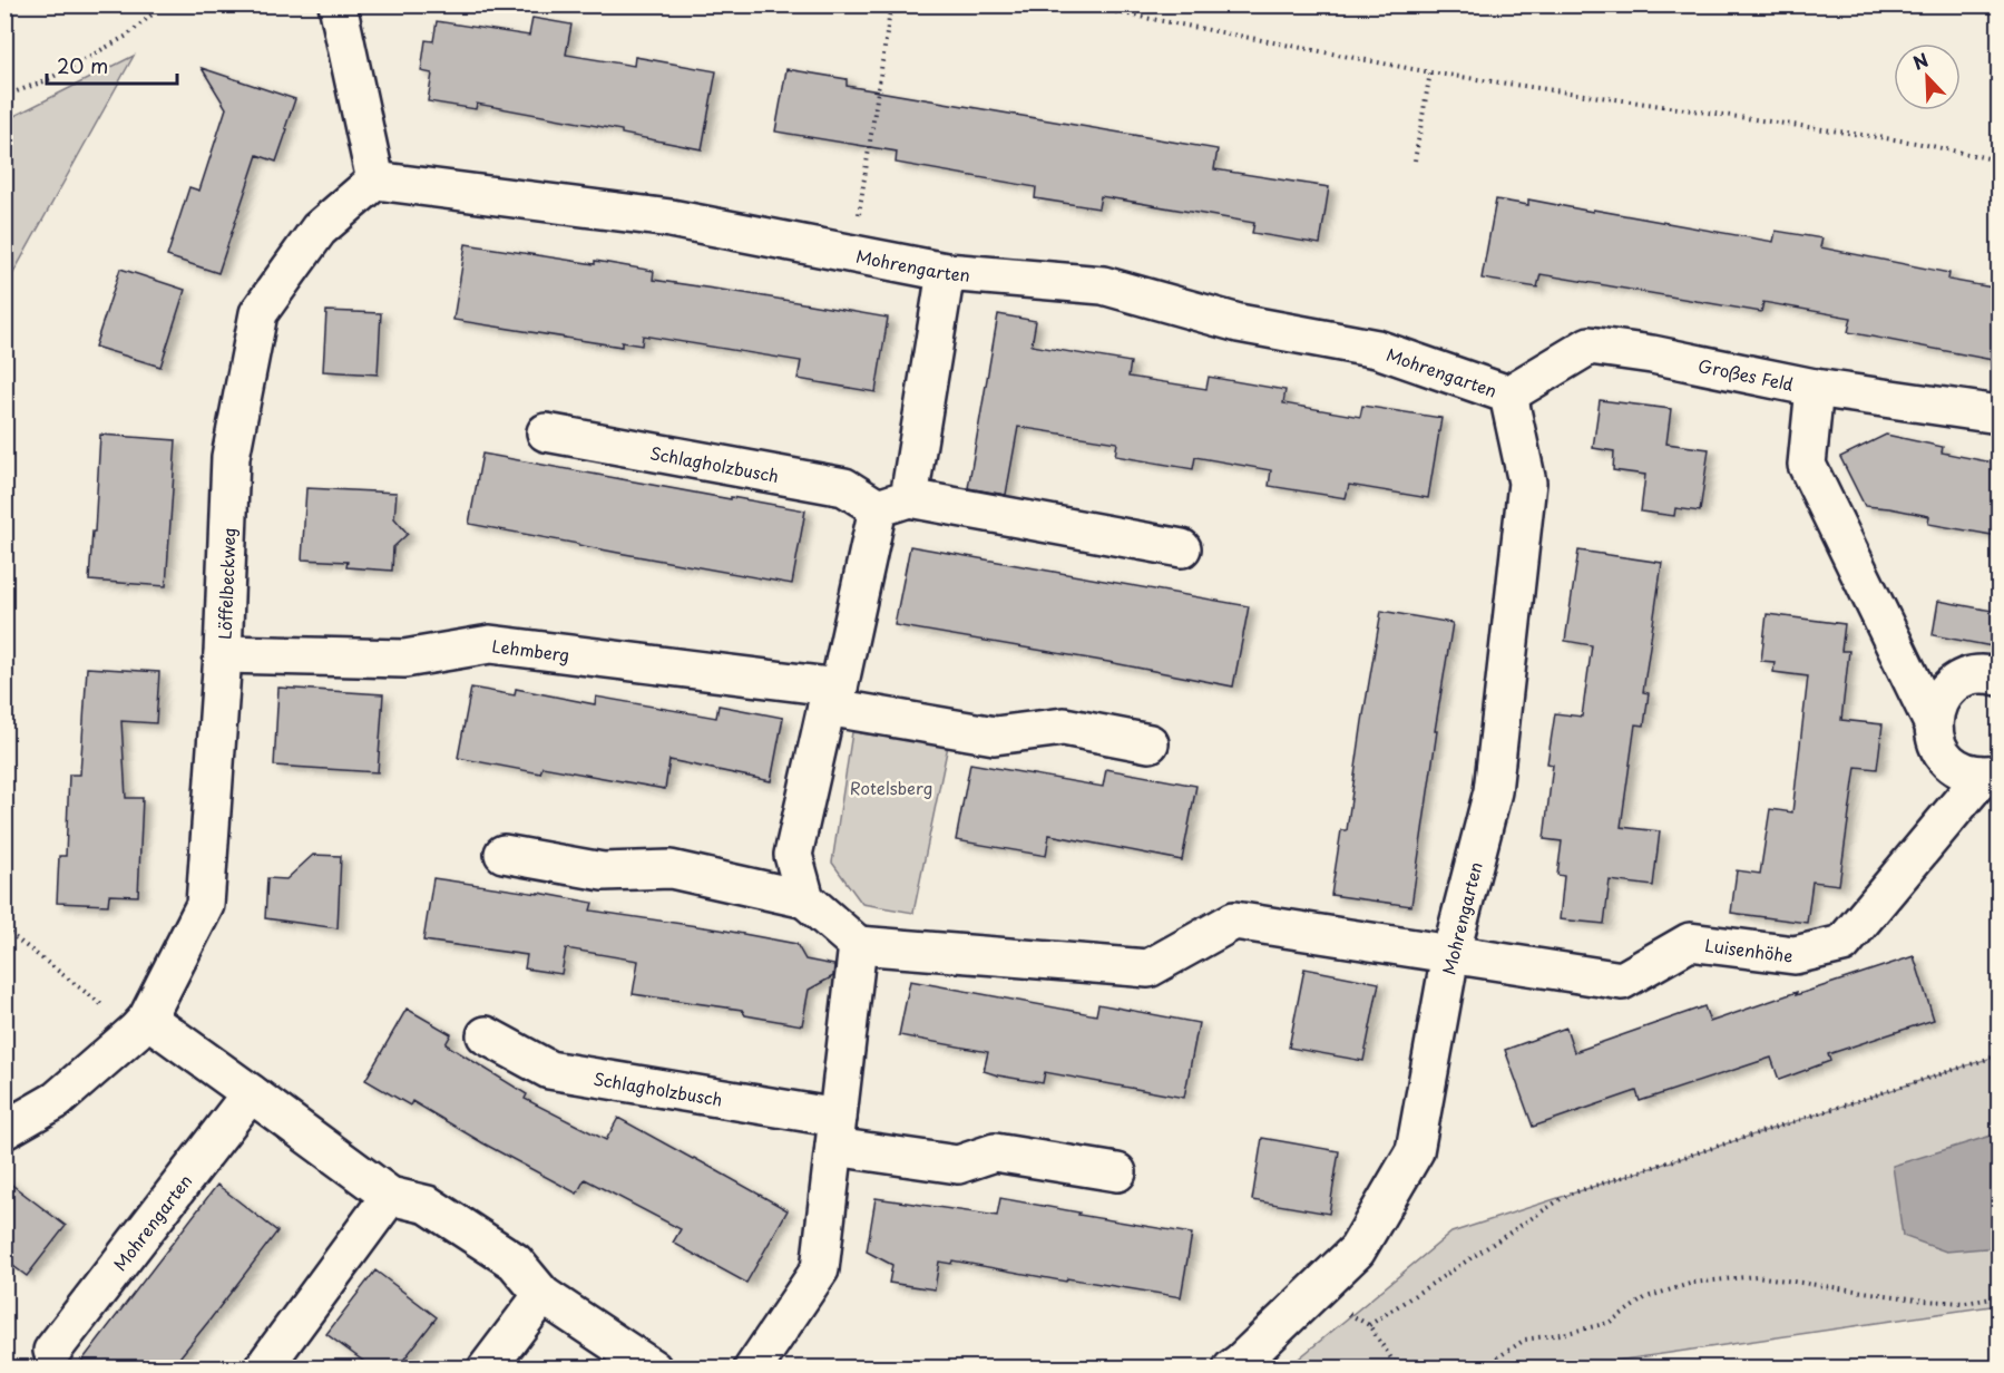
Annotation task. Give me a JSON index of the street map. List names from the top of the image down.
{
  "streets": {
    "street": [
      "Mohrengarten",
      "Großes Feld",
      "Schlagholzbusch",
      "Löffelbeckweg",
      "Lehmberg",
      "Luisenhöhe"
    ]
  },
  "crossings": [
    ["Mohrengarten", "Großes Feld"],
    ["Mohrengarten", "Löffelbeckweg"],
    ["Mohrengarten", "Luisenhöhe"],
    ["Großes Feld", "Luisenhöhe"],
    ["Löffelbeckweg", "Lehmberg"]
  ],
  "parks": ["Rotelsberg"],
  "scale_bar": "20 m",
  "north": "top left"
}
